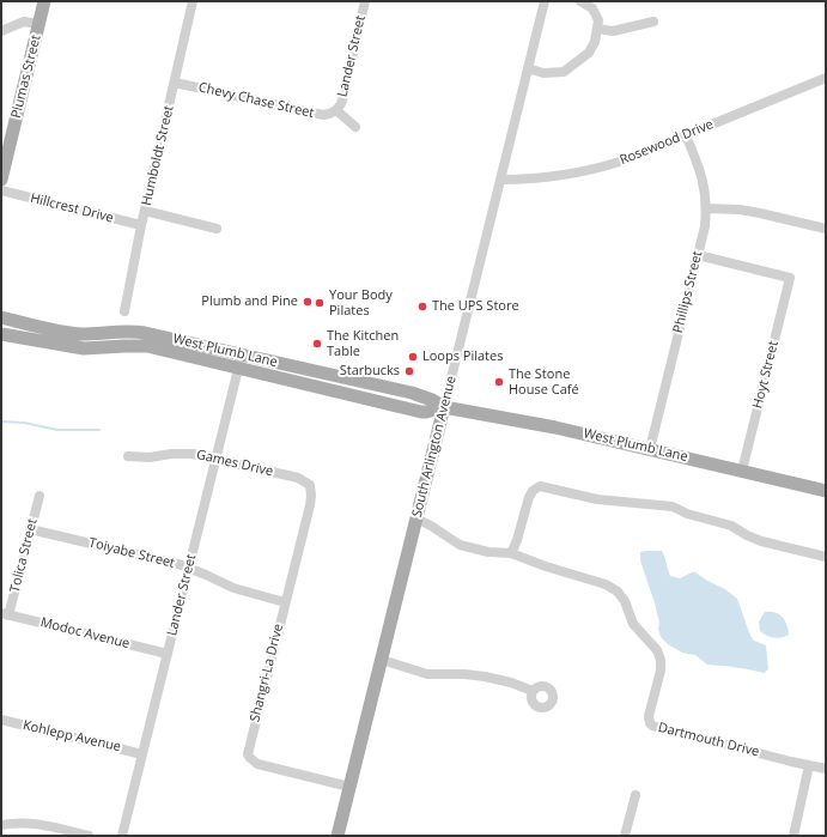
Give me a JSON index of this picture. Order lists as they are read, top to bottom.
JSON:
{
  "streets": {
    "main road": ["Plumas Street", "West Plumb Lane", "South Arlington Avenue"],
    "street": [
      "Lander Street",
      "Chevy Chase Street",
      "Rosewood Drive",
      "Humboldt Street",
      "Hillcrest Drive",
      "Phillips Street",
      "Hoyt Street",
      "Games Drive",
      "Toiyabe Street",
      "Tolica Street",
      "Modoc Avenue",
      "Shangri-La Drive",
      "Kohlepp Avenue",
      "Dartmouth Drive"
    ]
  },
  "crossings": [
    ["Lander Street", "Chevy Chase Street"],
    ["Lander Street", "West Plumb Lane"],
    ["Lander Street", "Games Drive"],
    ["Lander Street", "Toiyabe Street"],
    ["Lander Street", "Modoc Avenue"],
    ["Lander Street", "Kohlepp Avenue"],
    ["Chevy Chase Street", "Humboldt Street"],
    ["Rosewood Drive", "Phillips Street"],
    ["Rosewood Drive", "South Arlington Avenue"],
    ["Humboldt Street", "Hillcrest Drive"],
    ["Phillips Street", "West Plumb Lane"],
    ["Phillips Street", "Hoyt Street"],
    ["West Plumb Lane", "Hoyt Street"],
    ["West Plumb Lane", "South Arlington Avenue"],
    ["South Arlington Avenue", "Shangri-La Drive"],
    ["South Arlington Avenue", "Dartmouth Drive"],
    ["Games Drive", "Shangri-La Drive"],
    ["Toiyabe Street", "Tolica Street"],
    ["Toiyabe Street", "Shangri-La Drive"],
    ["Tolica Street", "Modoc Avenue"]
  ],
  "places": [
    "Plumb and Pine",
    "Your Body Pilates",
    "The UPS Store",
    "The Kitchen Table",
    "Loops Pilates",
    "Starbucks",
    "The Stone House Café"
  ]
}
